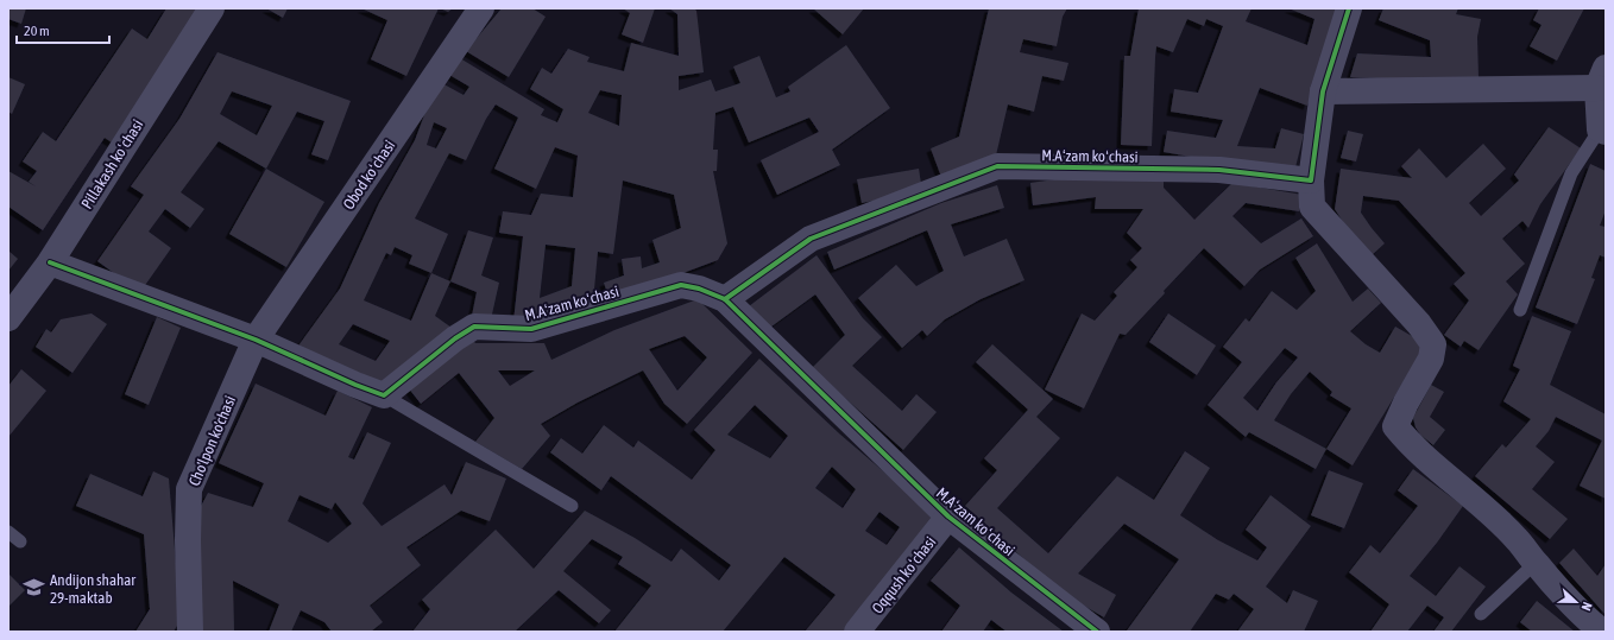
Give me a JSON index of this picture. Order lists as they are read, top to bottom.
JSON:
{
  "streets": {
    "street": [
      "M.Aʻzam koʻchasi",
      "Pillakash koʻchasi",
      "Obod koʻchasi",
      "Cho'lpon ko'chasi",
      "Oqqush koʻchasi"
    ]
  },
  "crossings": [
    ["M.Aʻzam koʻchasi", "Oqqush koʻchasi"],
    ["Obod koʻchasi", "Cho'lpon ko'chasi"]
  ],
  "places": {
    "school or university": ["Andijon shahar 29-maktab"]
  },
  "scale_bar": "20 m",
  "north": "right"
}
